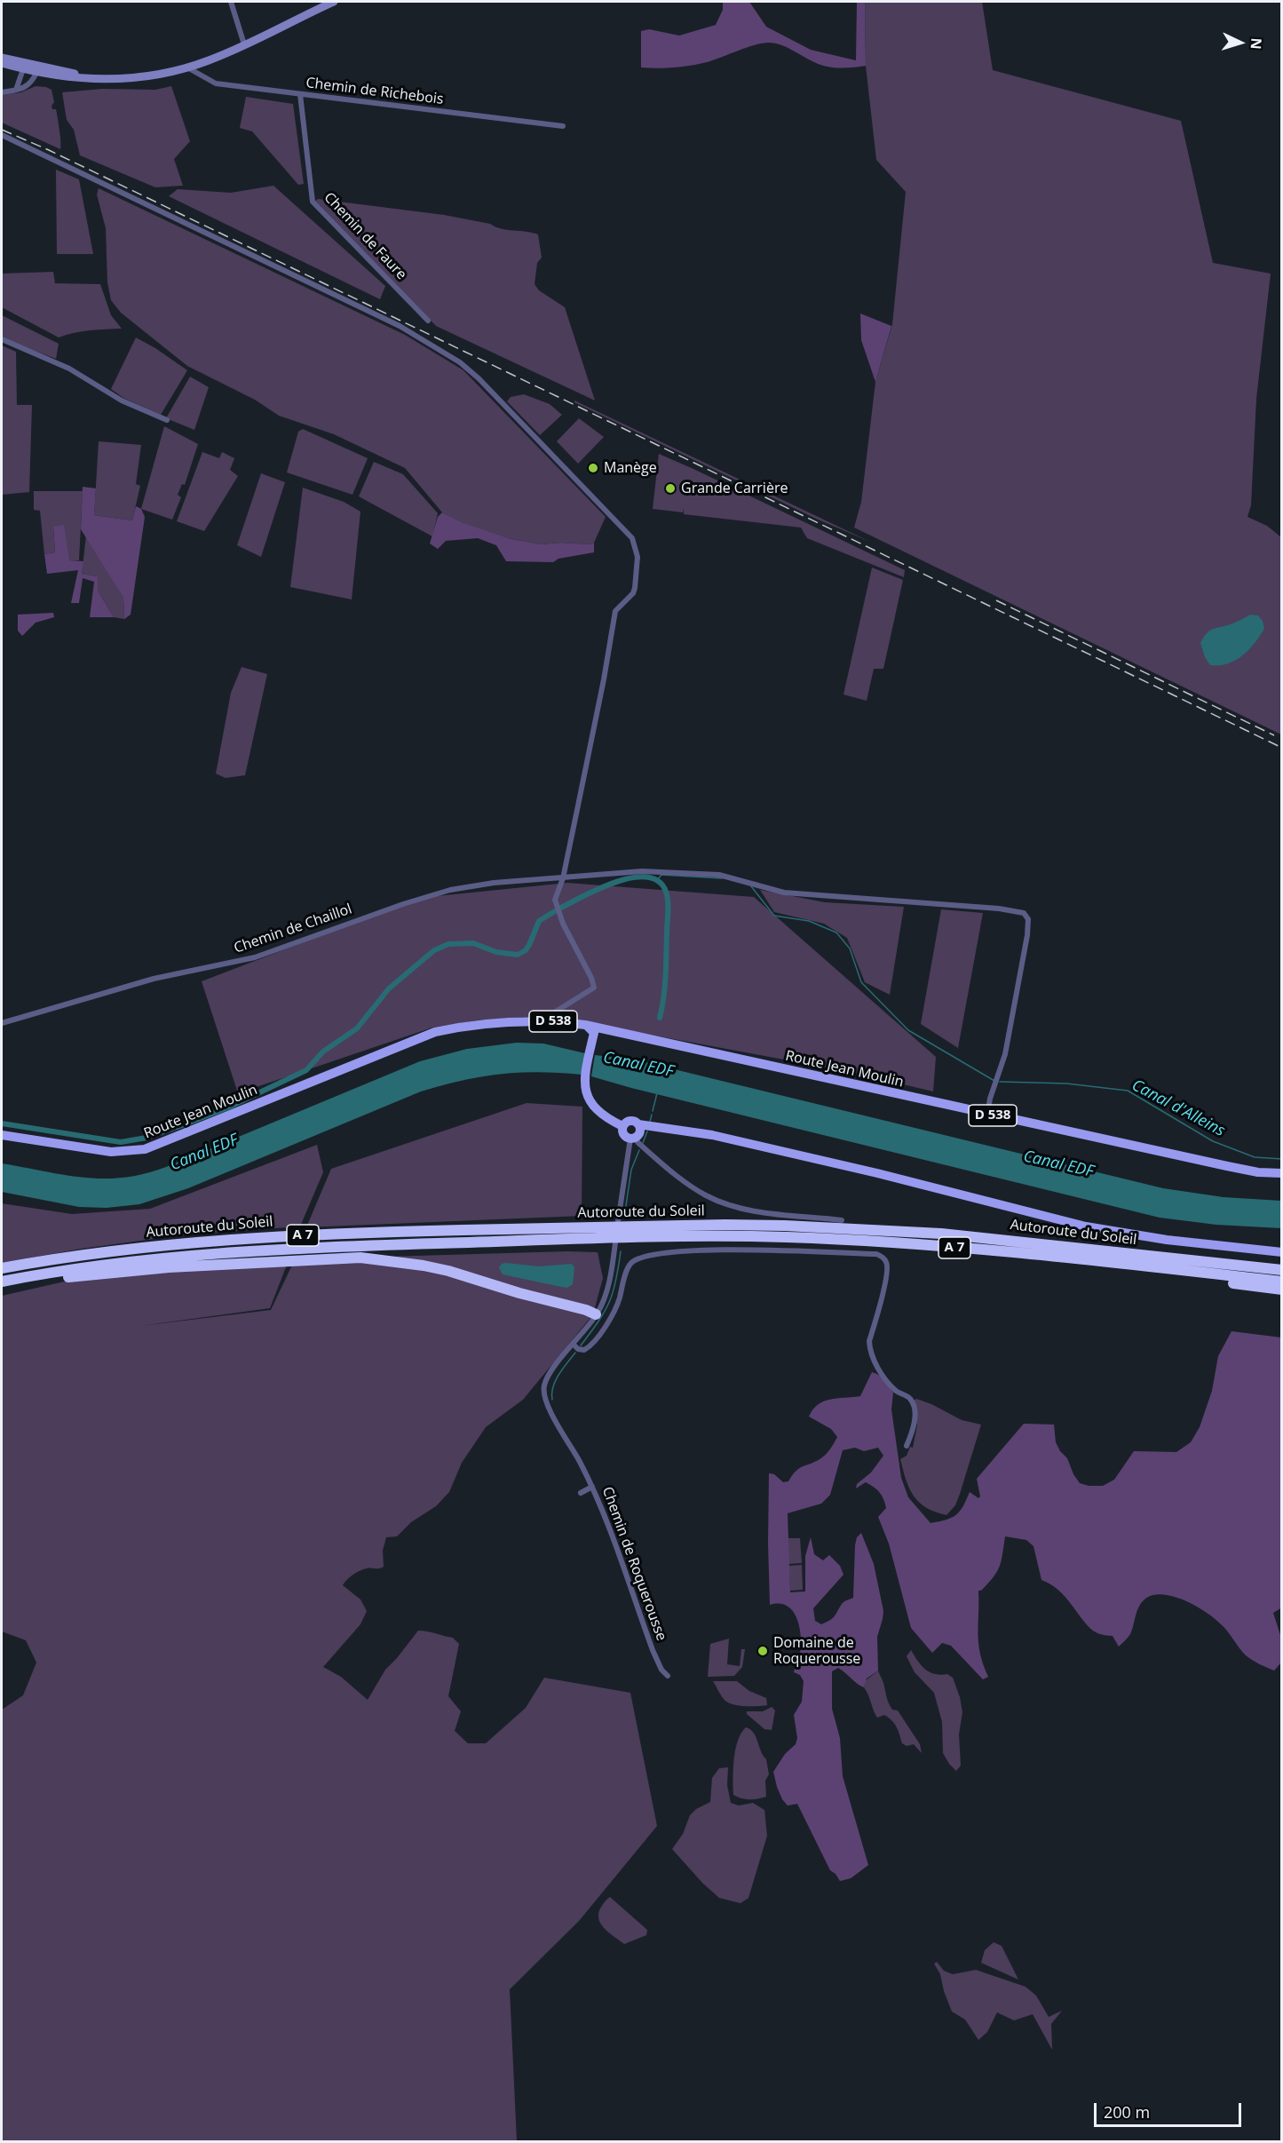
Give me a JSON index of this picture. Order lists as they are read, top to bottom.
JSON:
{
  "streets": {
    "highway": ["Autoroute du Soleil", "A 7"],
    "main road": ["D 538", "Route Jean Moulin"],
    "street": [
      "Chemin de Richebois",
      "Chemin de Faure",
      "Chemin de Chaillol",
      "Chemin de Roquerousse"
    ]
  },
  "crossings": [
    ["Chemin de Richebois", "Chemin de Faure"],
    ["Chemin de Chaillol", "Route Jean Moulin"],
    ["D 538", "Route Jean Moulin"]
  ],
  "water": ["Canal EDF", "Canal d'Alleins"],
  "places": ["Manège", "Grande Carrière", "Domaine de Roquerousse"],
  "scale_bar": "200 m",
  "north": "right"
}
